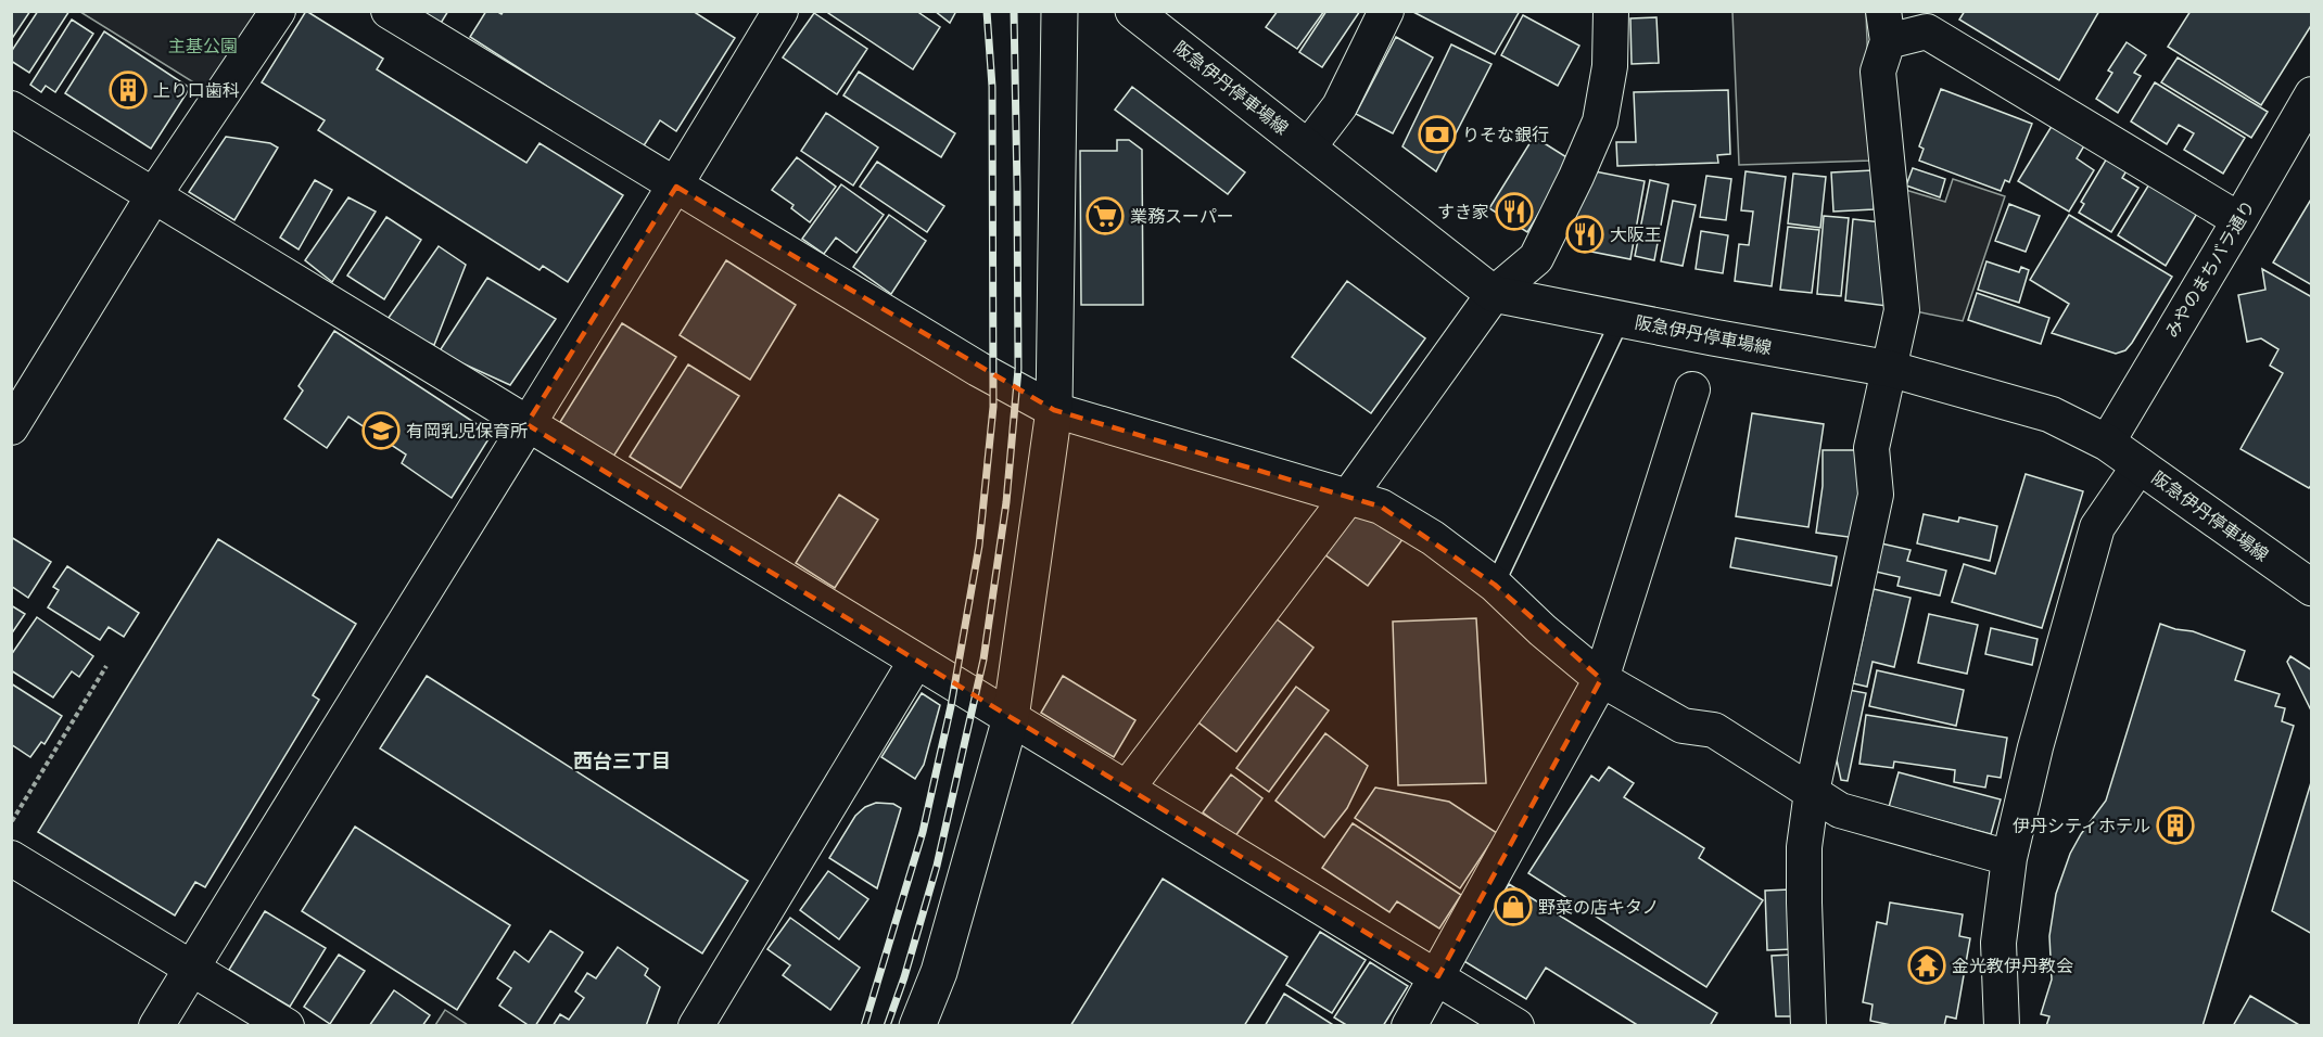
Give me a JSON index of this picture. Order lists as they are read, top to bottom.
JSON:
{
  "streets": {
    "main road": ["阪急伊丹停車場線"],
    "street": ["みやのまちバラ通り"]
  },
  "crossings": [
    ["阪急伊丹停車場線", "みやのまちバラ通り"]
  ],
  "districts": ["西台三丁目"],
  "parks": ["主基公園"],
  "places": {
    "building": ["上り口歯科", "伊丹シティホテル"],
    "bank": ["りそな銀行"],
    "restaurant": ["すき家", "大阪王"],
    "supermarket": ["業務スーパー"],
    "school or university": ["有岡乳児保育所"],
    "shop": ["野菜の店キタノ"],
    "temple": ["金光教伊丹教会"]
  }
}
